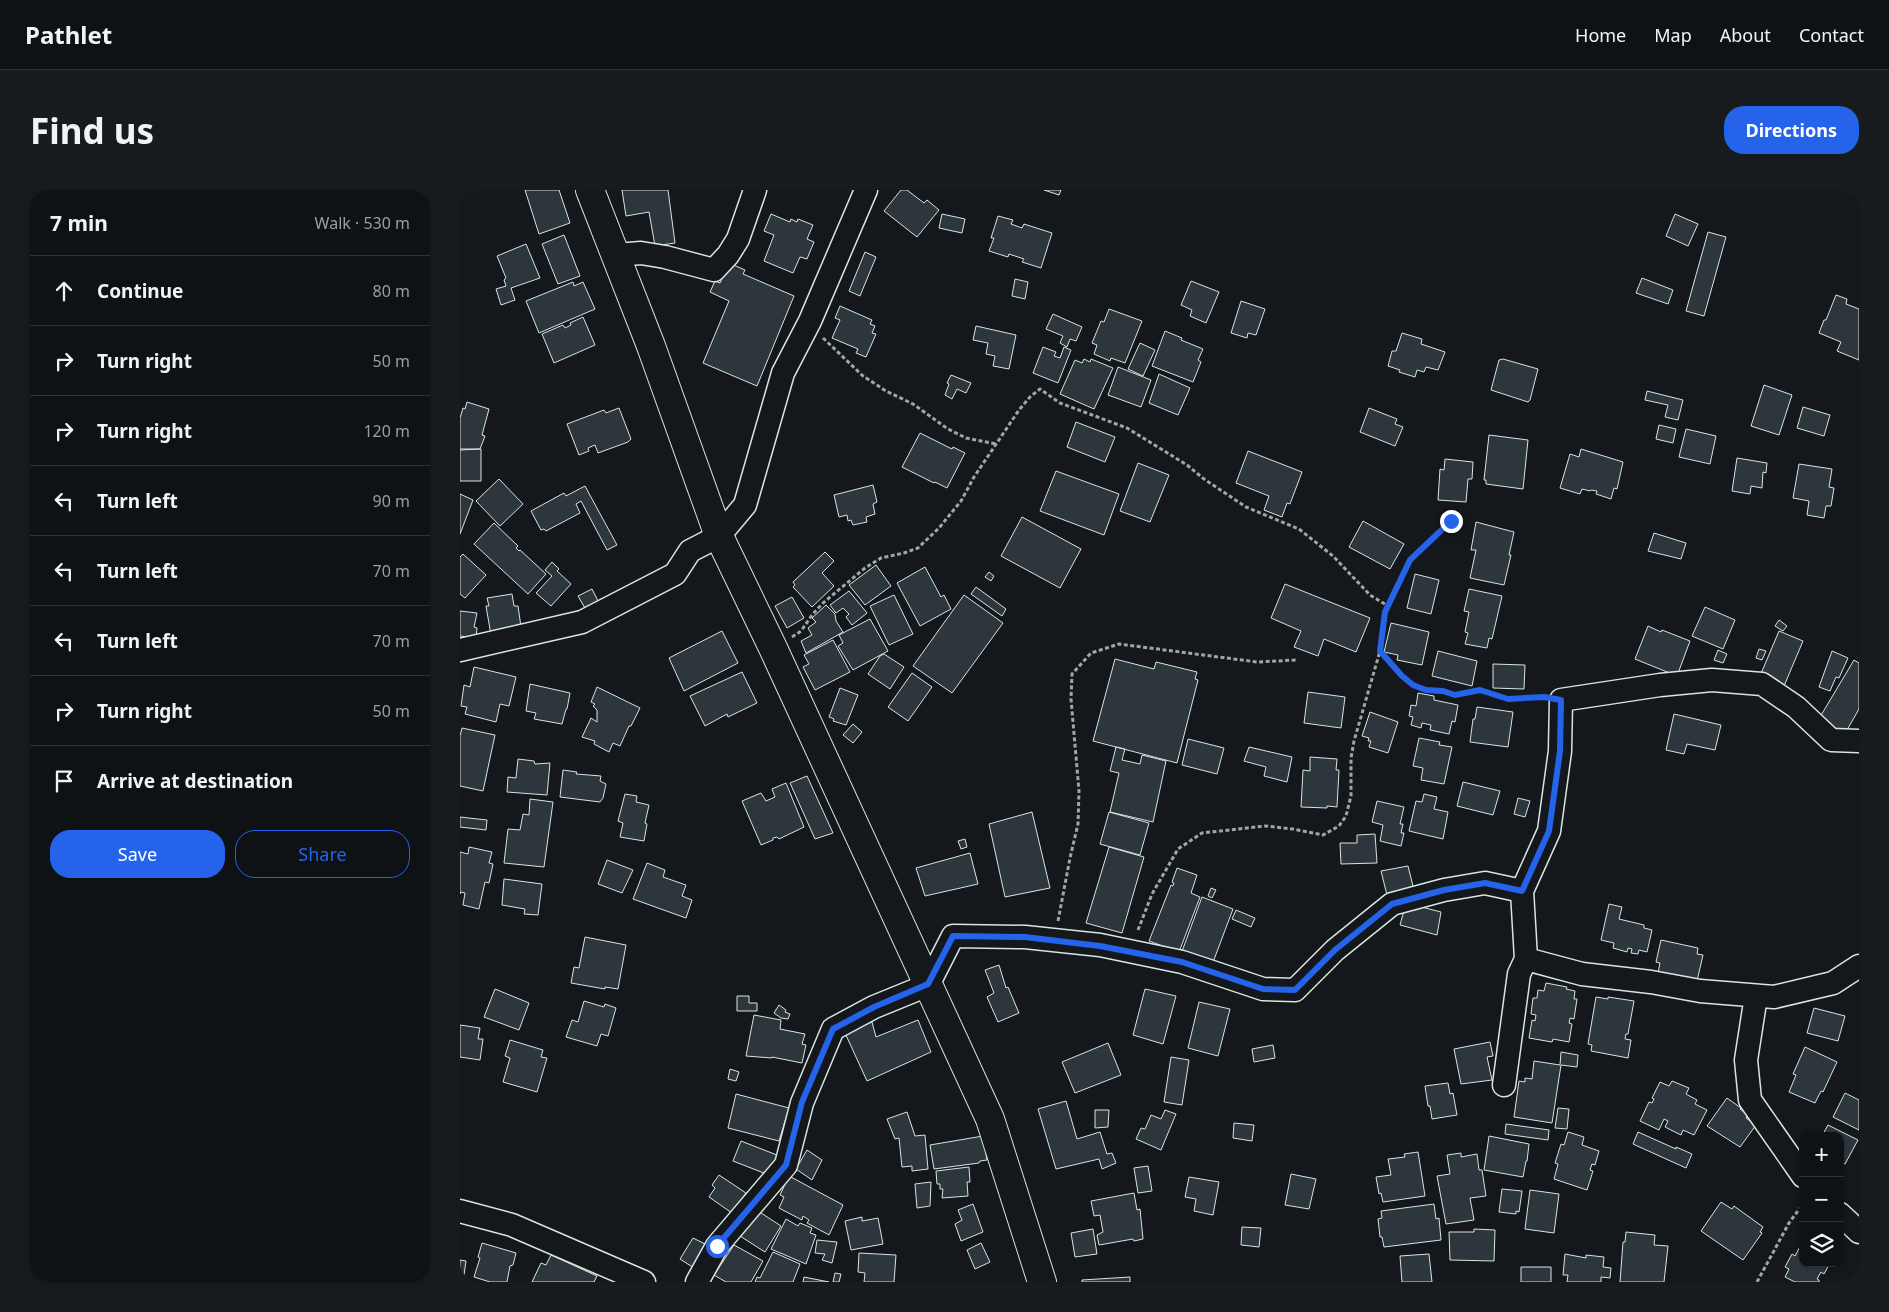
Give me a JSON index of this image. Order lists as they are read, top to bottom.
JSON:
{
  "page": {
    "header": "Pathlet",
    "nav": [
      "Home",
      "Map",
      "About",
      "Contact"
    ],
    "buttons": [
      "Directions",
      ["Save", "Share"]
    ],
    "title": "Find us",
    "heading": ["7 min", "Walk · 530 m"],
    "list": [
      ["Continue", "80 m"],
      ["Turn right", "50 m"],
      ["Turn right", "120 m"],
      ["Turn left", "90 m"],
      ["Turn left", "70 m"],
      ["Turn left", "70 m"],
      ["Turn right", "50 m"],
      "Arrive at destination"
    ],
    "map_buttons": ["+", "−"]
  }
}
